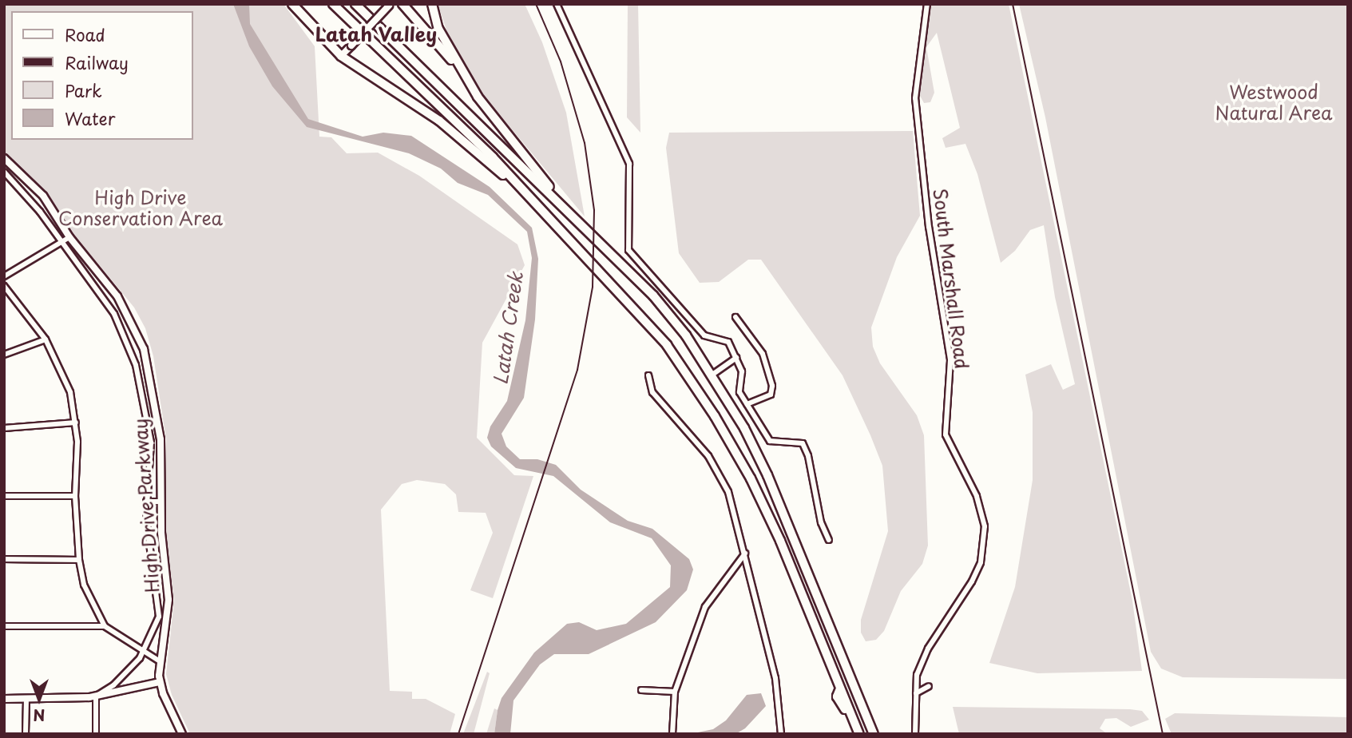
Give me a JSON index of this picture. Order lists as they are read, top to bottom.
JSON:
{
  "streets": {
    "main road": ["High Drive Parkway"],
    "street": ["South Marshall Road"]
  },
  "districts": ["Latah Valley"],
  "water": ["Latah Creek"],
  "parks": ["Westwood Natural Area", "High Drive Conservation Area"],
  "legend": [
    "Road",
    "Railway",
    "Park",
    "Water"
  ],
  "north": "bottom"
}
